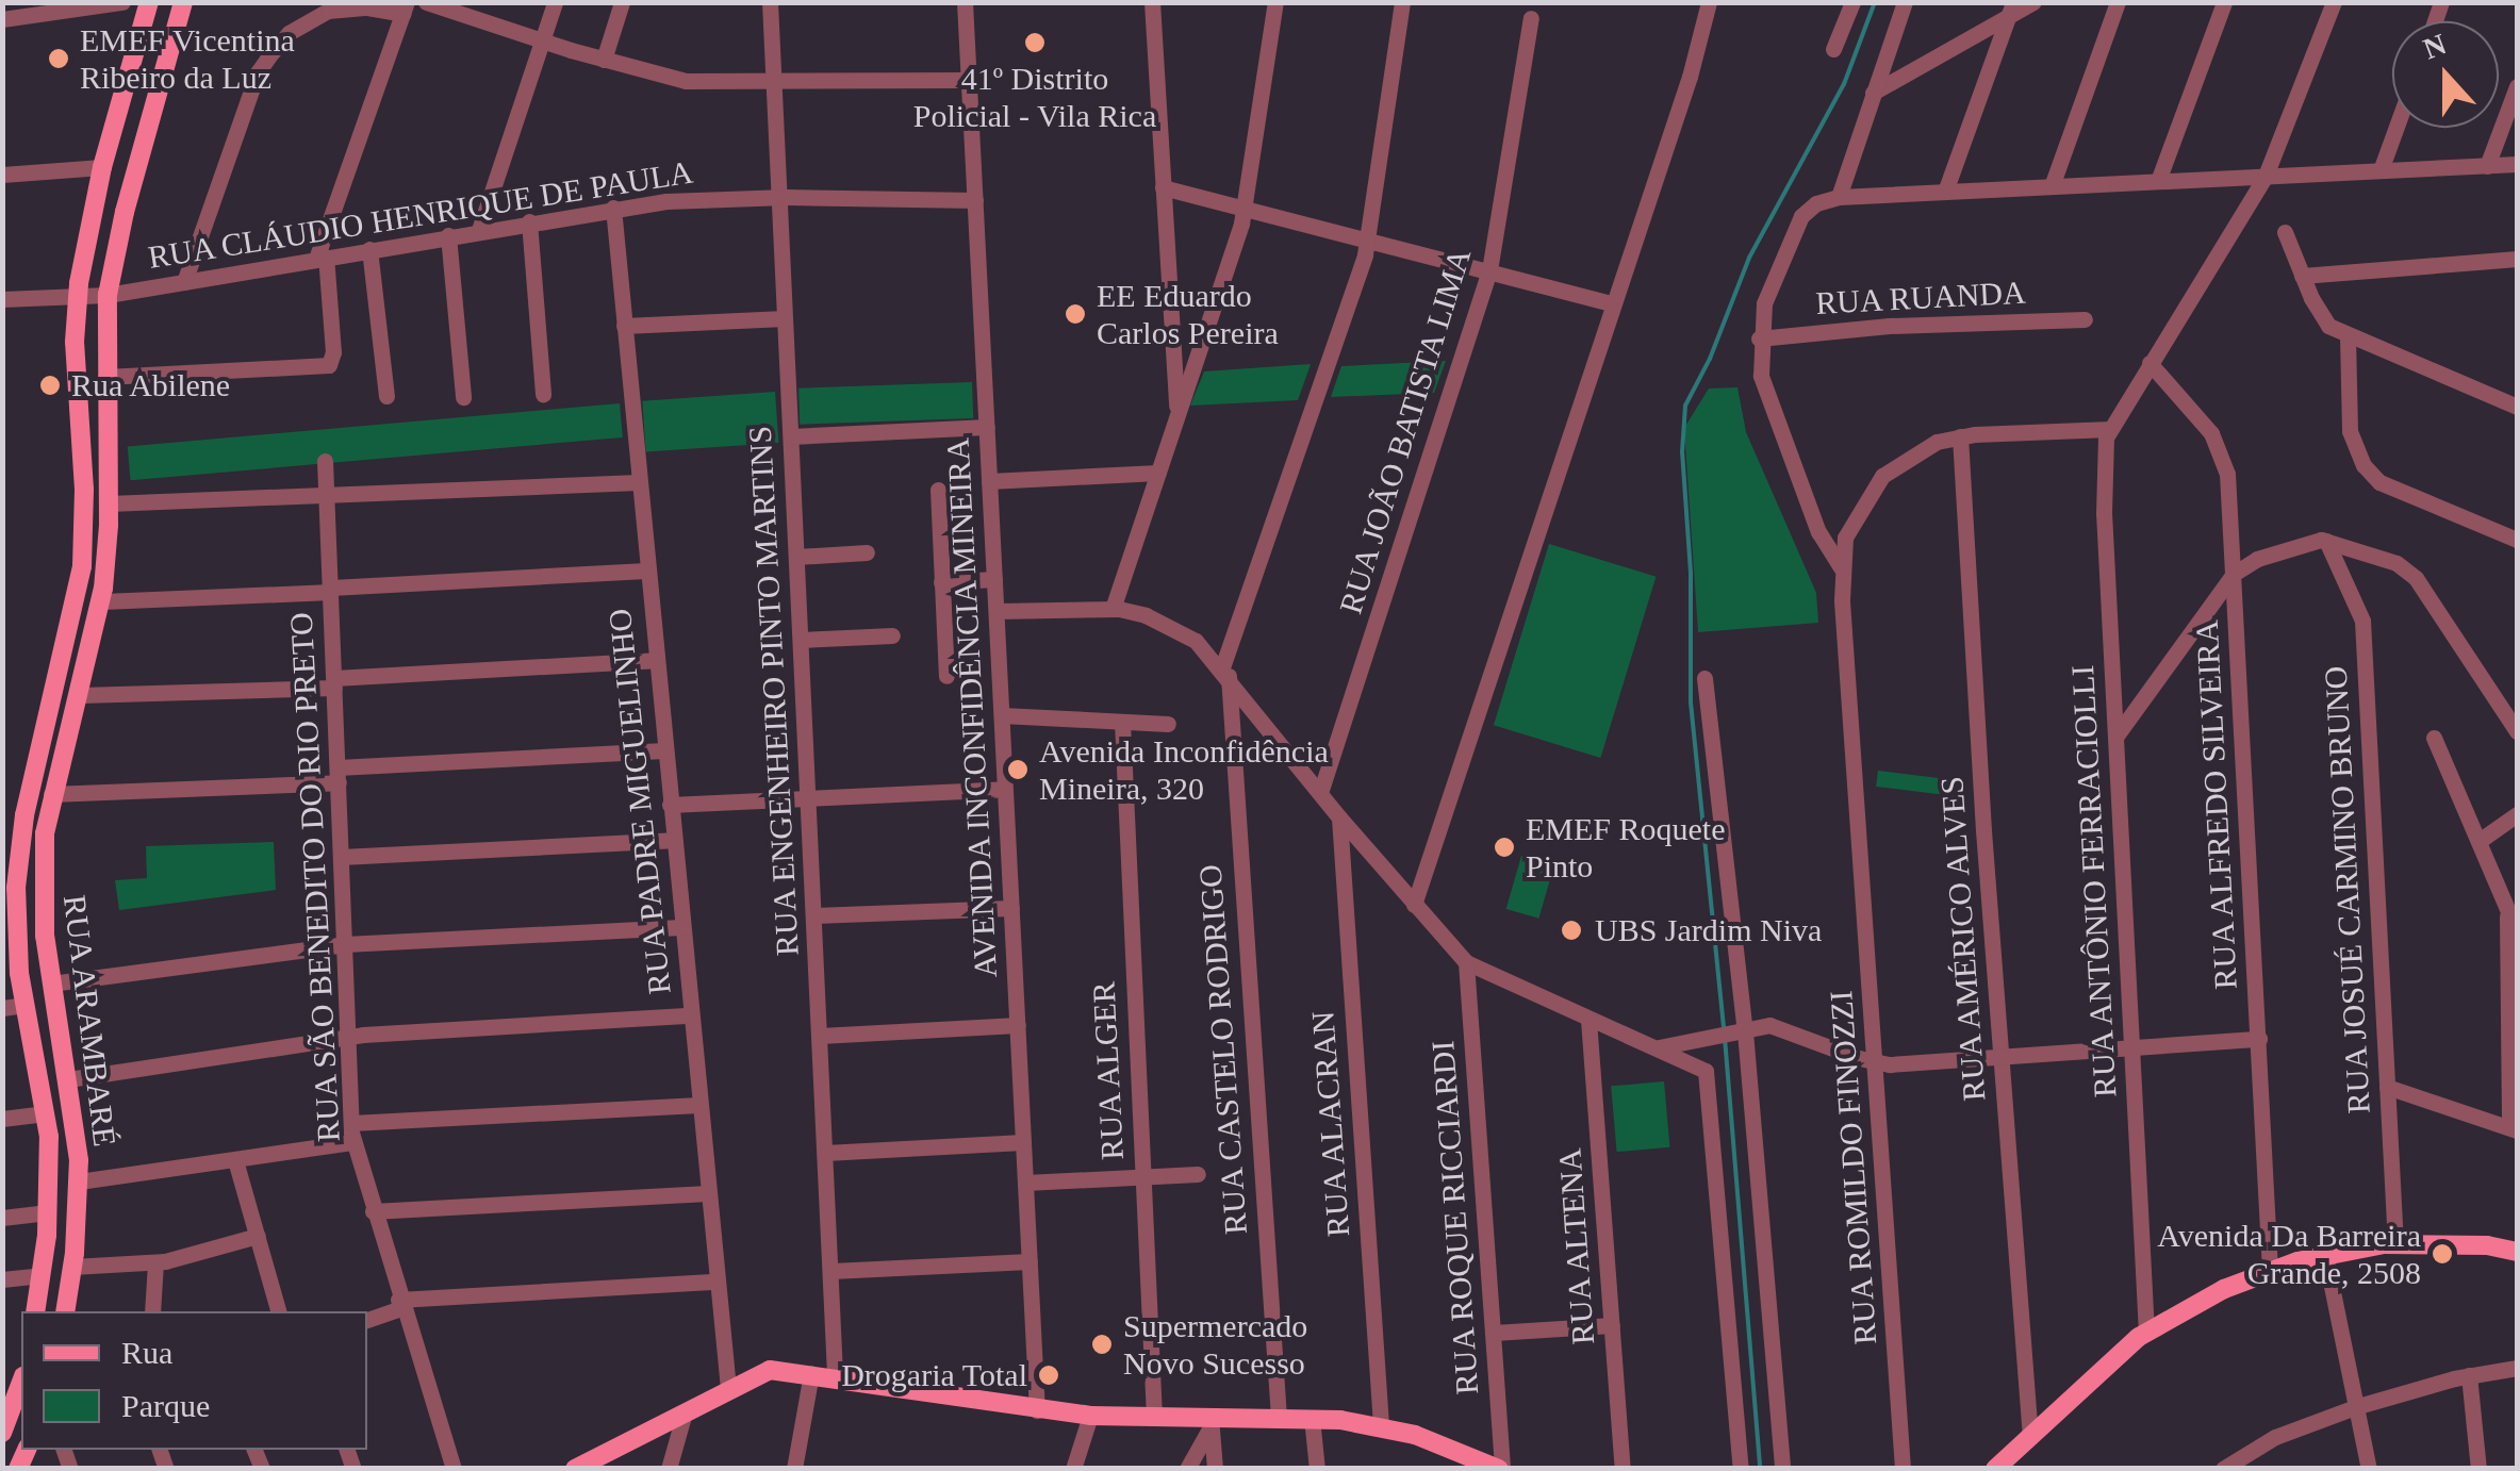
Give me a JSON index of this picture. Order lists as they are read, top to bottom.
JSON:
{
  "streets": {
    "main road": ["RUA ARAMBARÉ"],
    "street": [
      "RUA CLÁUDIO HENRIQUE DE PAULA",
      "RUA RUANDA",
      "RUA JOÃO BATISTA LIMA",
      "RUA ENGENHEIRO PINTO MARTINS",
      "AVENIDA INCONFIDÊNCIA MINEIRA",
      "RUA PADRE MIGUELINHO",
      "RUA ALFREDO SILVEIRA",
      "RUA SÃO BENEDITO DO RIO PRETO",
      "RUA ANTÔNIO FERRACIOLLI",
      "RUA JOSUÉ CARMINO BRUNO",
      "RUA AMÉRICO ALVES",
      "RUA CASTELO RODRIGO",
      "RUA ALGER",
      "RUA ALACRAN",
      "RUA ROMILDO FINOZZI",
      "RUA ROQUE RICCIARDI",
      "RUA ALTENA"
    ]
  },
  "crossings": [
    ["RUA CLÁUDIO HENRIQUE DE PAULA", "RUA ENGENHEIRO PINTO MARTINS"],
    ["RUA CLÁUDIO HENRIQUE DE PAULA", "AVENIDA INCONFIDÊNCIA MINEIRA"],
    ["RUA CLÁUDIO HENRIQUE DE PAULA", "RUA PADRE MIGUELINHO"],
    ["RUA CLÁUDIO HENRIQUE DE PAULA", "RUA ARAMBARÉ"],
    ["RUA ANTÔNIO FERRACIOLLI", "RUA ROMILDO FINOZZI"],
    ["RUA AMÉRICO ALVES", "RUA ROMILDO FINOZZI"]
  ],
  "places": [
    "41º Distrito Policial - Vila Rica",
    "EMEF Vicentina Ribeiro da Luz",
    "EE Eduardo Carlos Pereira",
    "Rua Abilene",
    "Avenida Inconfidência Mineira, 320",
    "EMEF Roquete Pinto",
    "UBS Jardim Niva",
    "Avenida Da Barreira Grande, 2508",
    "Supermercado Novo Sucesso",
    "Drogaria Total"
  ],
  "legend": ["Rua", "Parque"],
  "north": "top"
}
